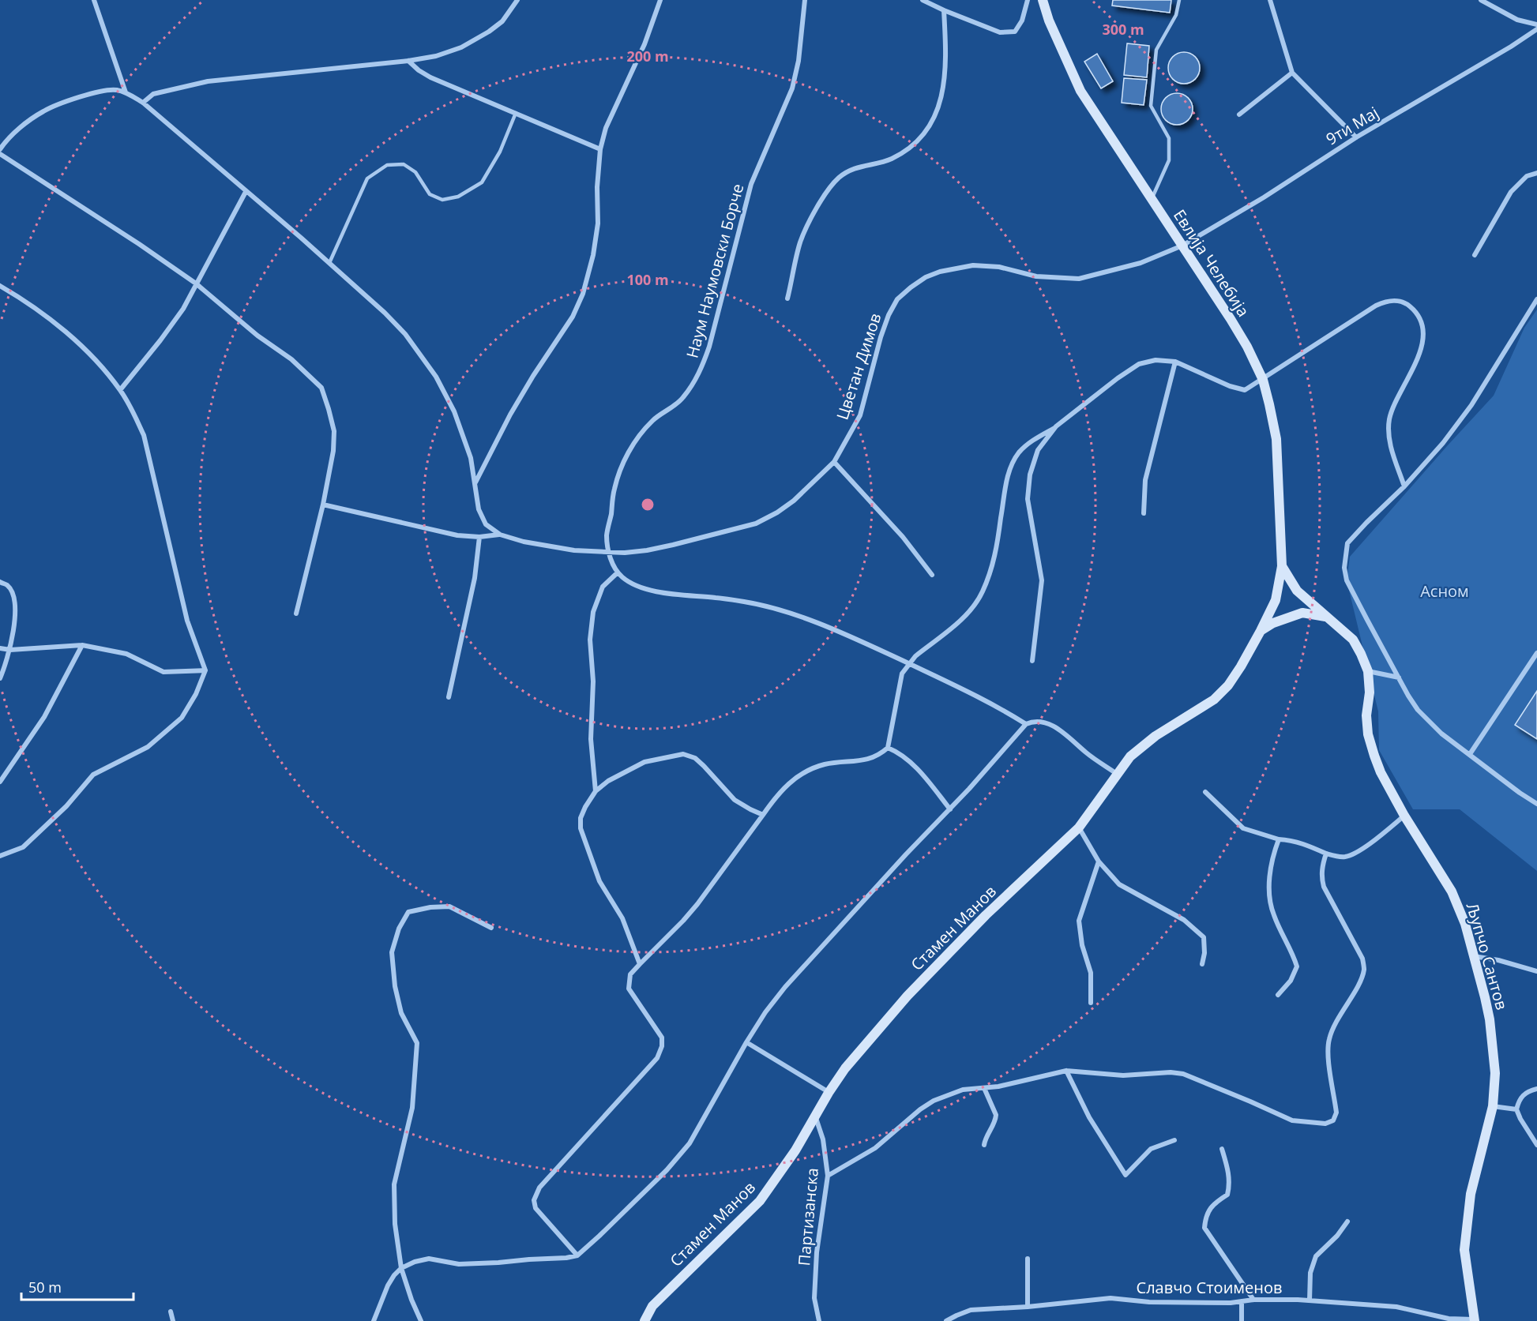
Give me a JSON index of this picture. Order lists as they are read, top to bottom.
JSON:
{
  "streets": {
    "street": [
      "9ти Мај",
      "Евлија Челебија",
      "Наум Наумовски Борче",
      "Цветан Димов",
      "Стамен Манов",
      "Љупчо Сантов",
      "Партизанска",
      "Славчо Стоименов"
    ]
  },
  "crossings": [
    ["9ти Мај", "Евлија Челебија"],
    ["9ти Мај", "Цветан Димов"],
    ["Евлија Челебија", "Цветан Димов"],
    ["Евлија Челебија", "Стамен Манов"],
    ["Евлија Челебија", "Љупчо Сантов"],
    ["Наум Наумовски Борче", "Цветан Димов"],
    ["Стамен Манов", "Љупчо Сантов"],
    ["Стамен Манов", "Партизанска"],
    ["Љупчо Сантов", "Славчо Стоименов"]
  ],
  "parks": ["Асном"],
  "scale_bar": "50 m",
  "rings": ["300 m", "200 m", "100 m"]
}
